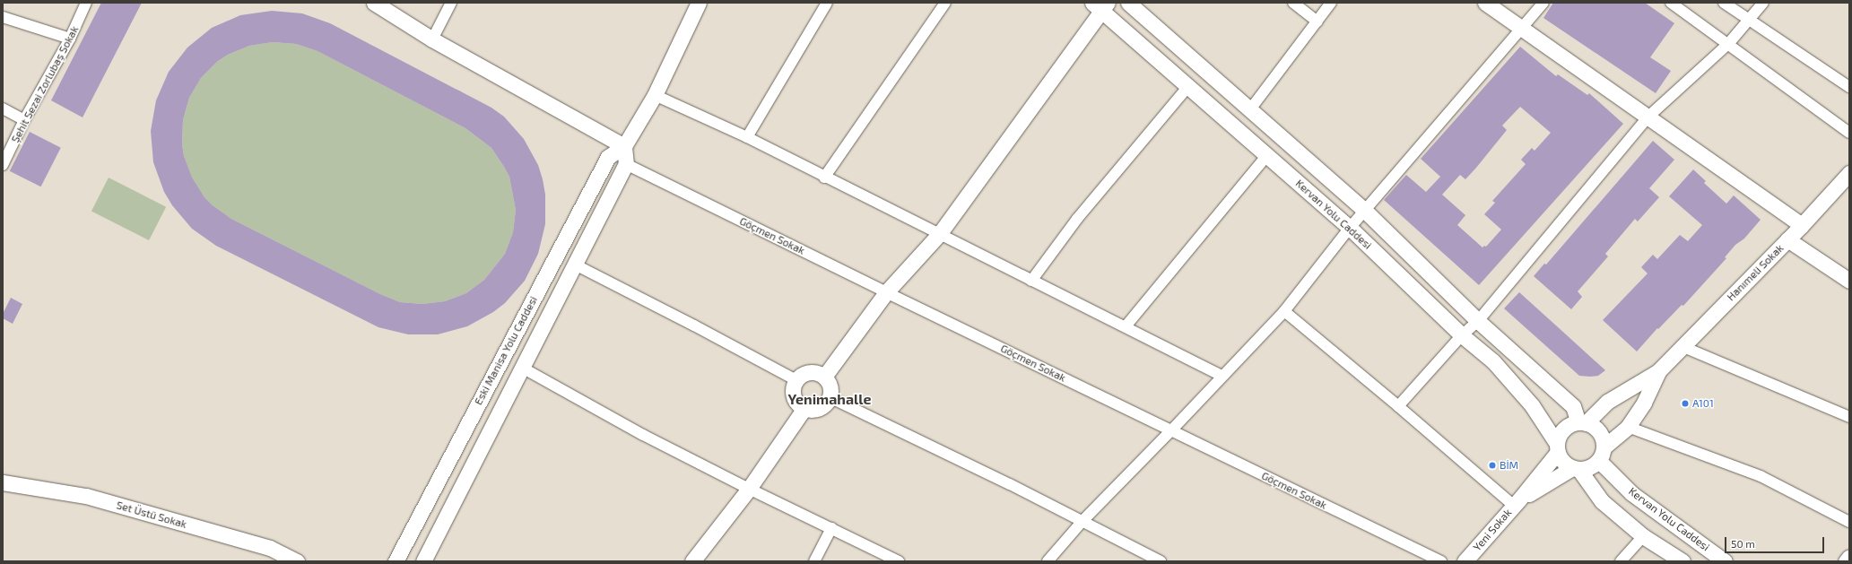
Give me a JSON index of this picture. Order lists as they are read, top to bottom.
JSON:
{
  "streets": {
    "main road": [
      "Kervan Yolu Caddesi",
      "Hanımeli Sokak",
      "Eski Manisa Yolu Caddesi",
      "Set Üstü Sokak",
      "Yeni Sokak"
    ],
    "street": ["Şehit Sezai Zorlubaş Sokak", "Göçmen Sokak"]
  },
  "crossings": [
    ["Kervan Yolu Caddesi", "Yeni Sokak"],
    ["Göçmen Sokak", "Eski Manisa Yolu Caddesi"]
  ],
  "districts": ["Yenimahalle"],
  "places": ["A101", "BİM"],
  "scale_bar": "50 m"
}
